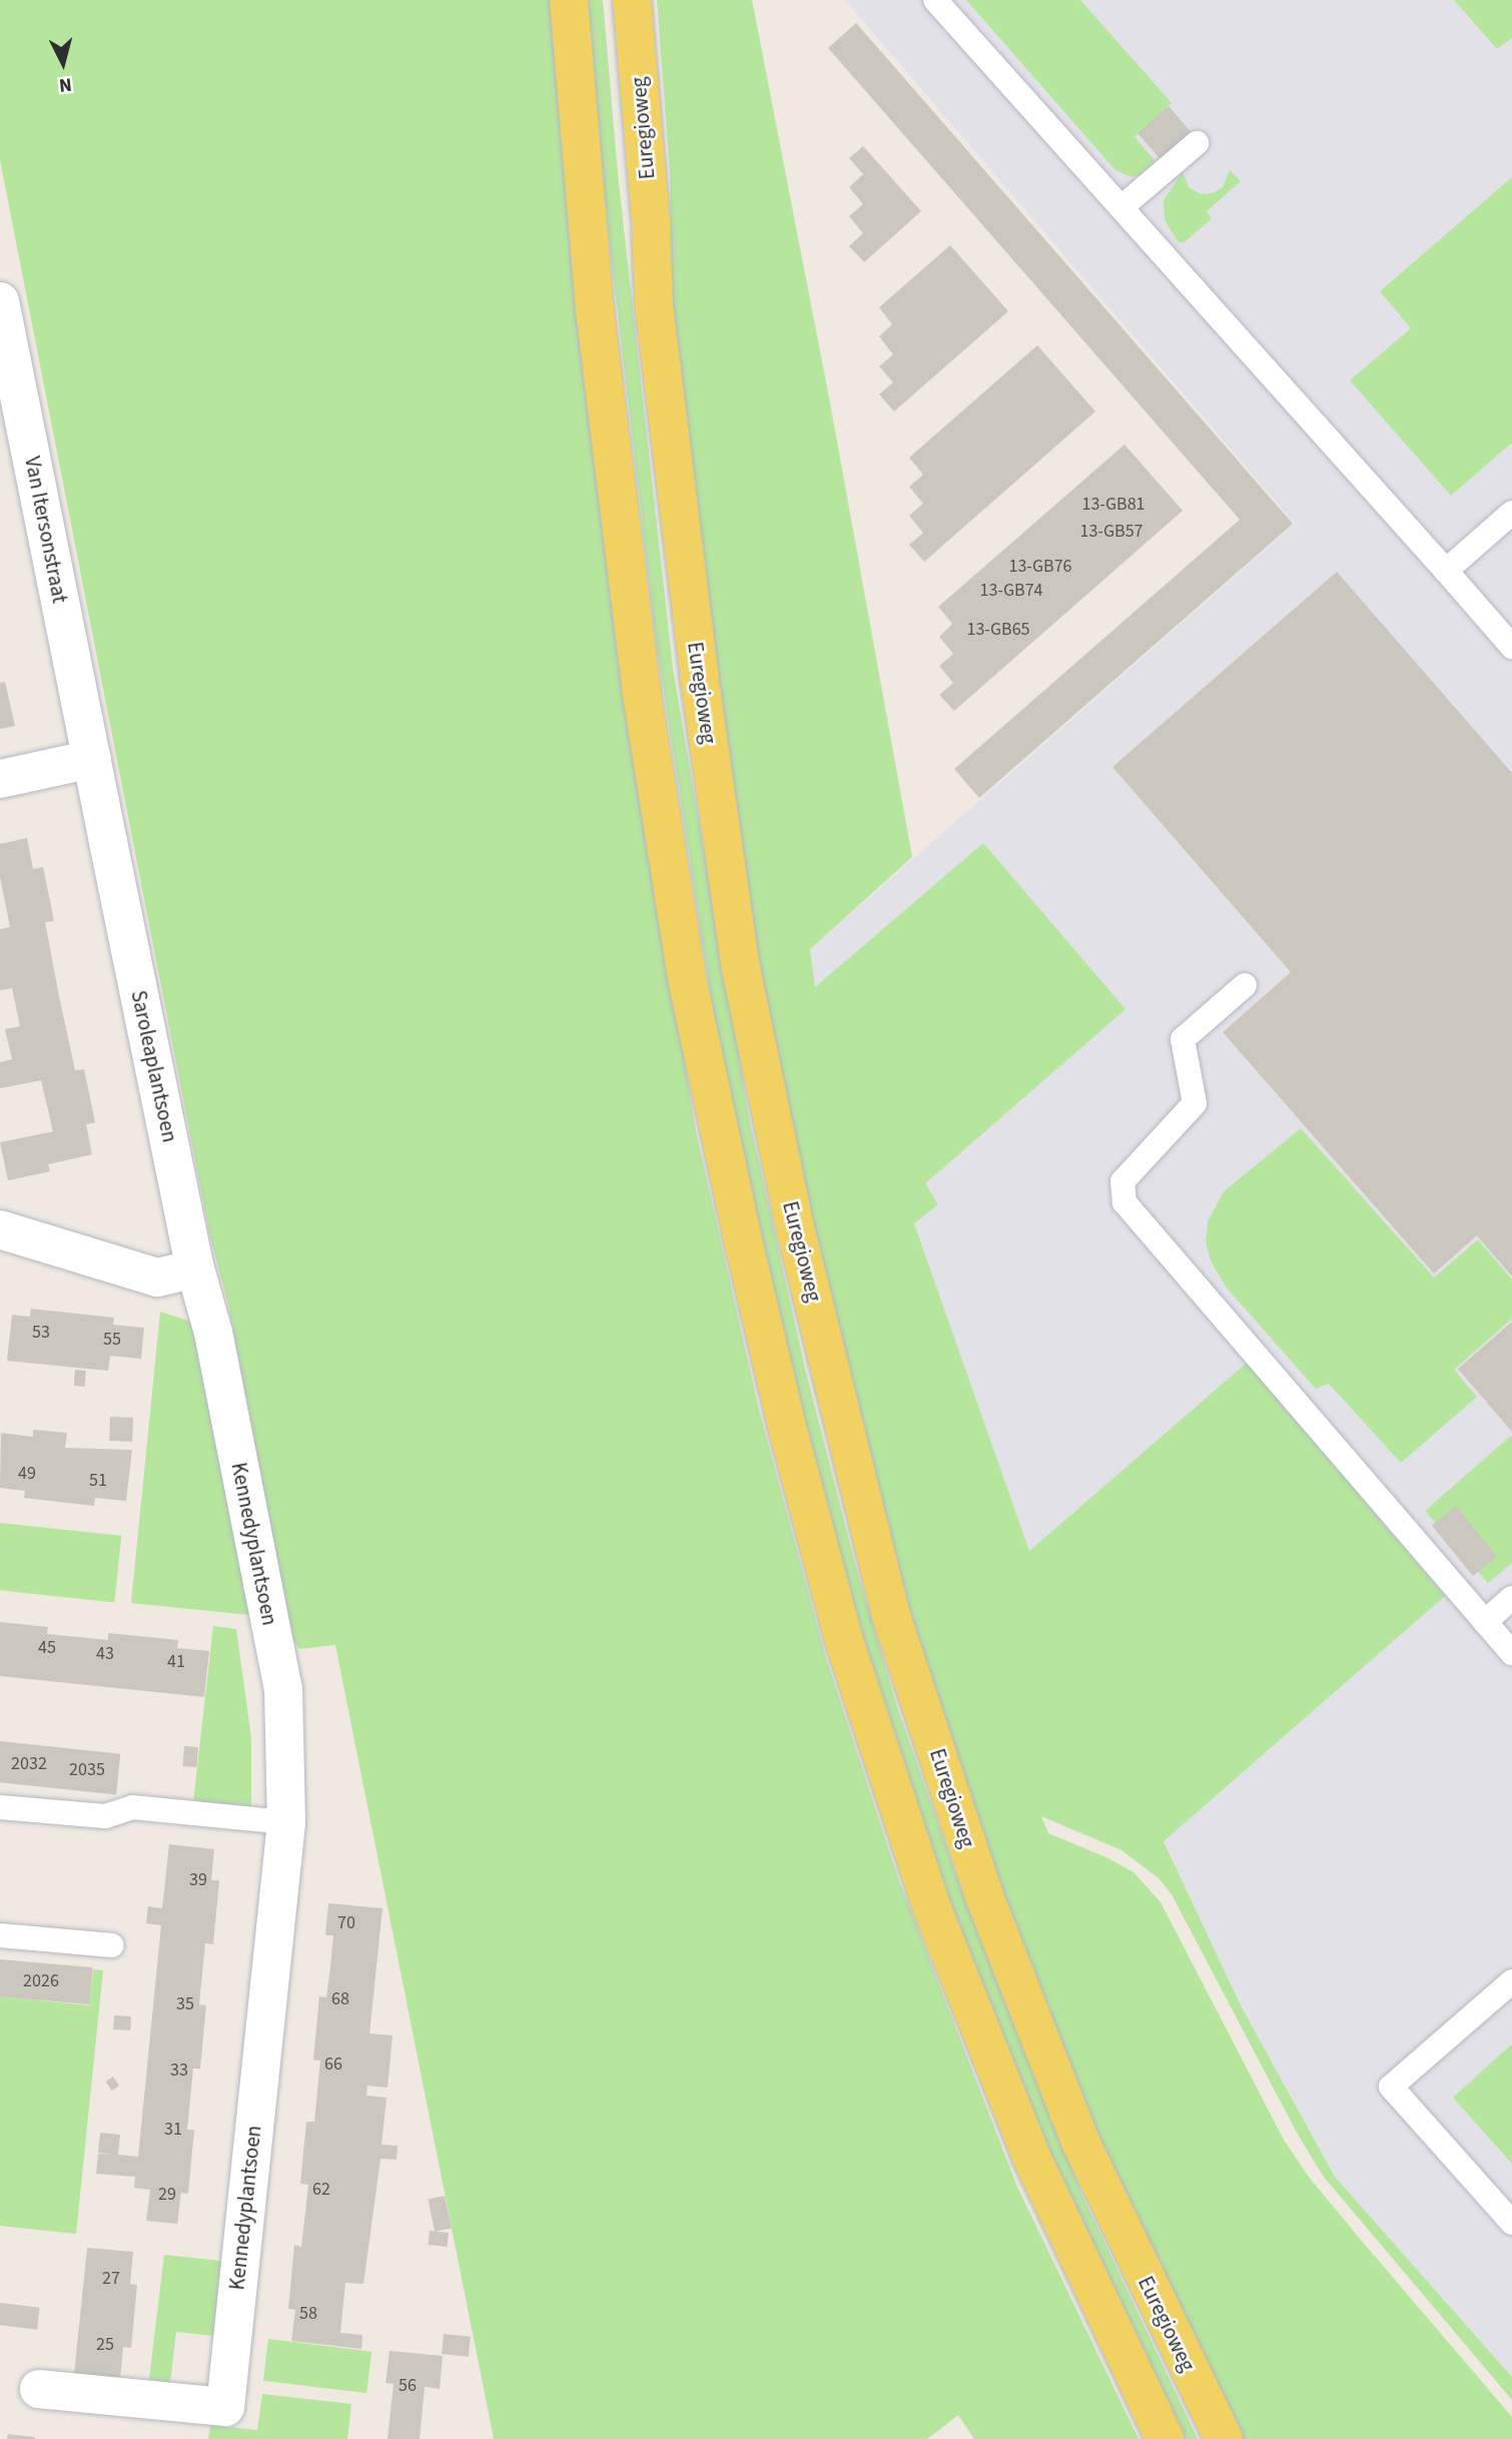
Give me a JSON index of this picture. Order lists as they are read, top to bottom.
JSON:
{
  "streets": {
    "main road": ["Euregioweg"],
    "street": ["Van Itersonstraat", "Saroleaplantsoen", "Kennedyplantsoen"]
  },
  "crossings": [
    ["Van Itersonstraat", "Saroleaplantsoen"],
    ["Saroleaplantsoen", "Kennedyplantsoen"]
  ],
  "house_numbers": [
    "13-GB81",
    "13-GB57",
    "13-GB76",
    "13-GB74",
    "13-GB65",
    "53",
    "55",
    "49",
    "51",
    "45",
    "43",
    "41",
    "2032",
    "2035",
    "39",
    "70",
    "2026",
    "68",
    "35",
    "66",
    "33",
    "31",
    "62",
    "29",
    "27",
    "58",
    "25",
    "56"
  ],
  "north": "bottom"
}
